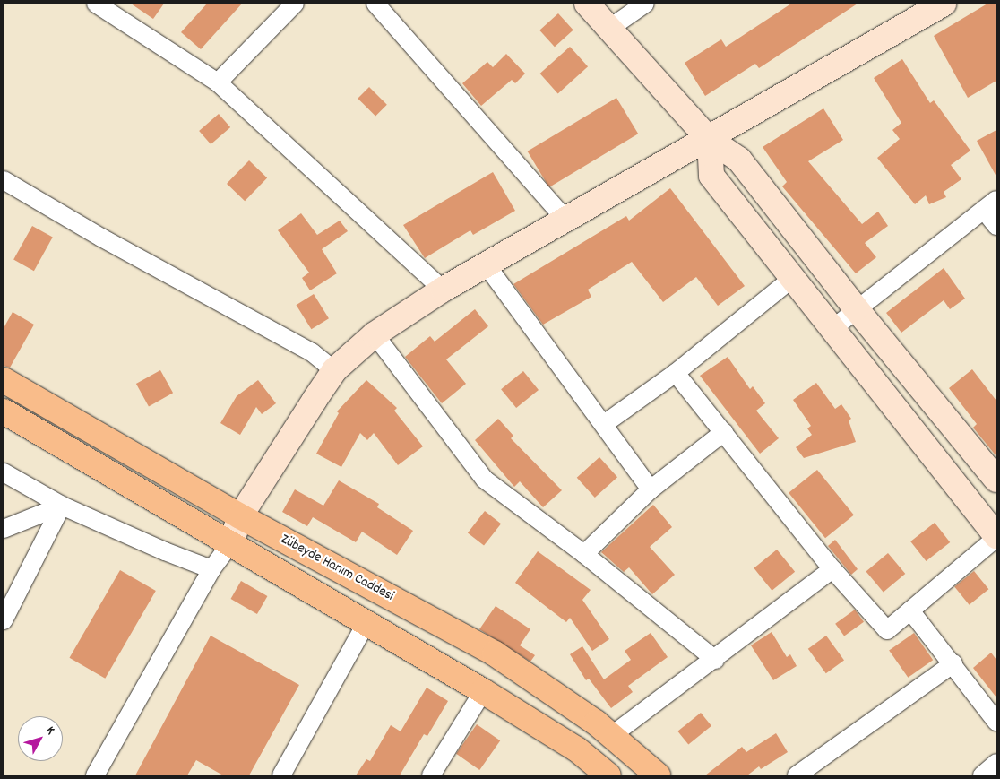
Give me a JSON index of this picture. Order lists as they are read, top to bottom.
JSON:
{
  "streets": {
    "main road": ["Zübeyde Hanım Caddesi"]
  },
  "north": "top right"
}
